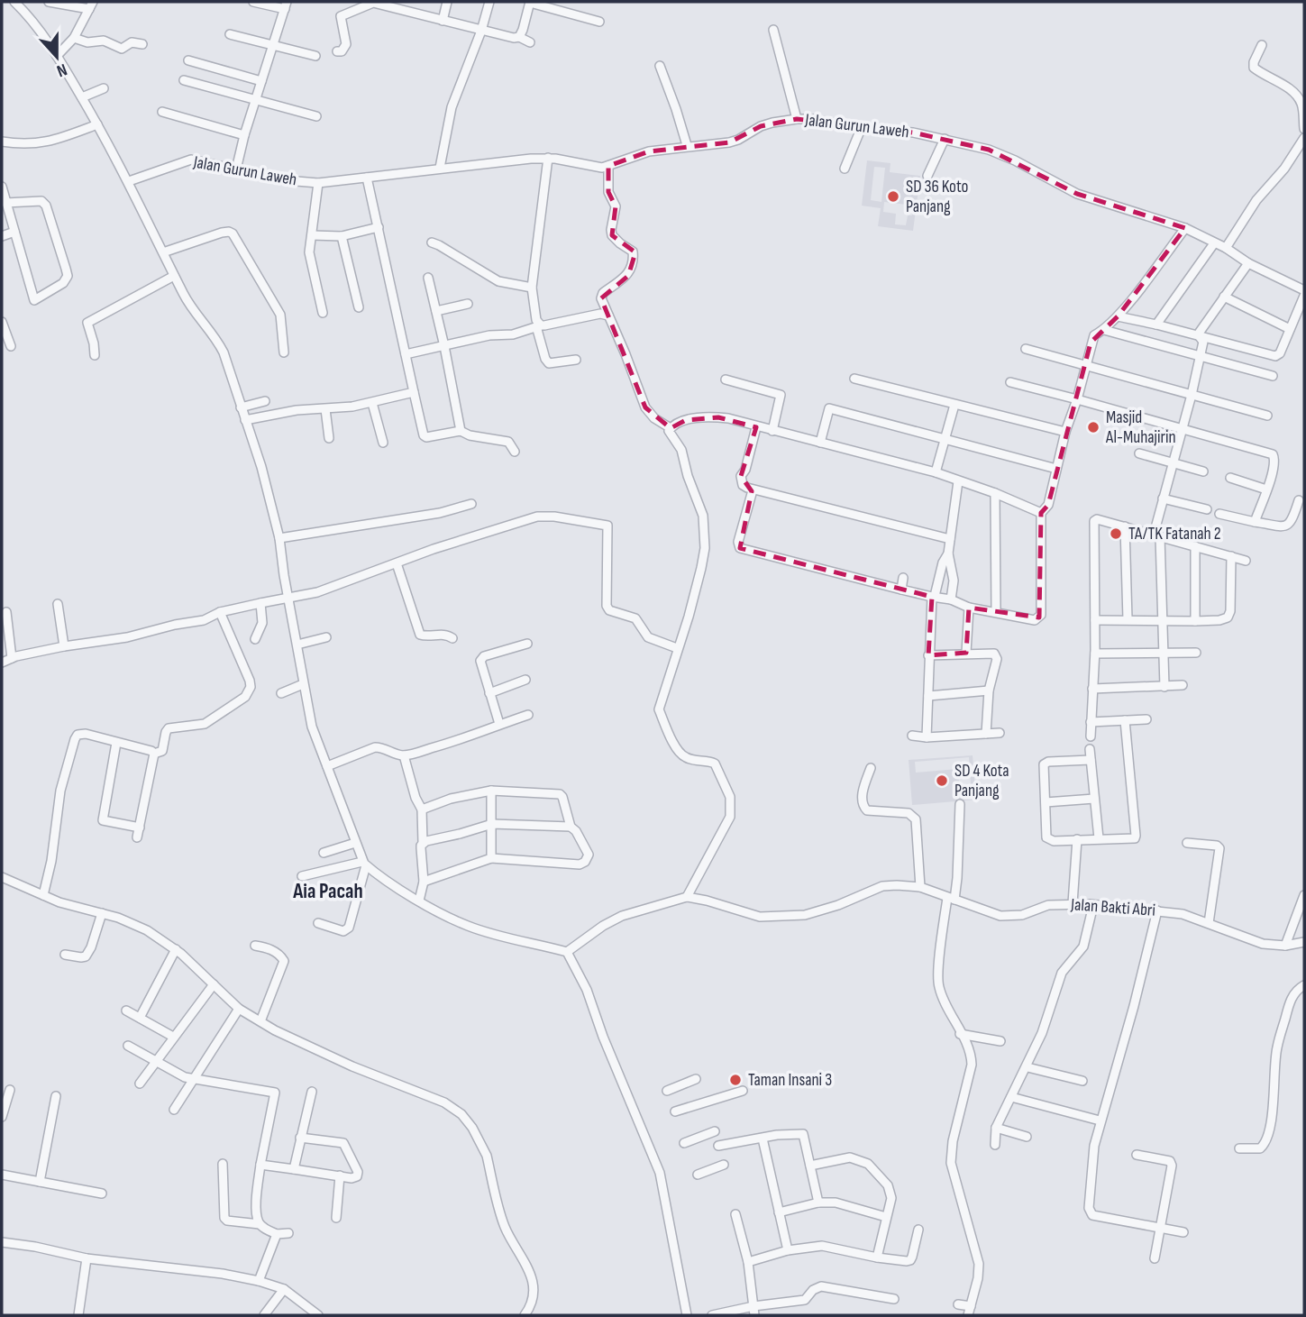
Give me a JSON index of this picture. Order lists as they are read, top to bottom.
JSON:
{
  "streets": {
    "street": ["Jalan Gurun Laweh", "Jalan Bakti Abri"]
  },
  "districts": ["Aia Pacah"],
  "places": [
    "SD 36 Koto Panjang",
    "Masjid Al-Muhajirin",
    "TA/TK Fatanah 2",
    "SD 4 Kota Panjang",
    "Taman Insani 3"
  ],
  "north": "bottom"
}
